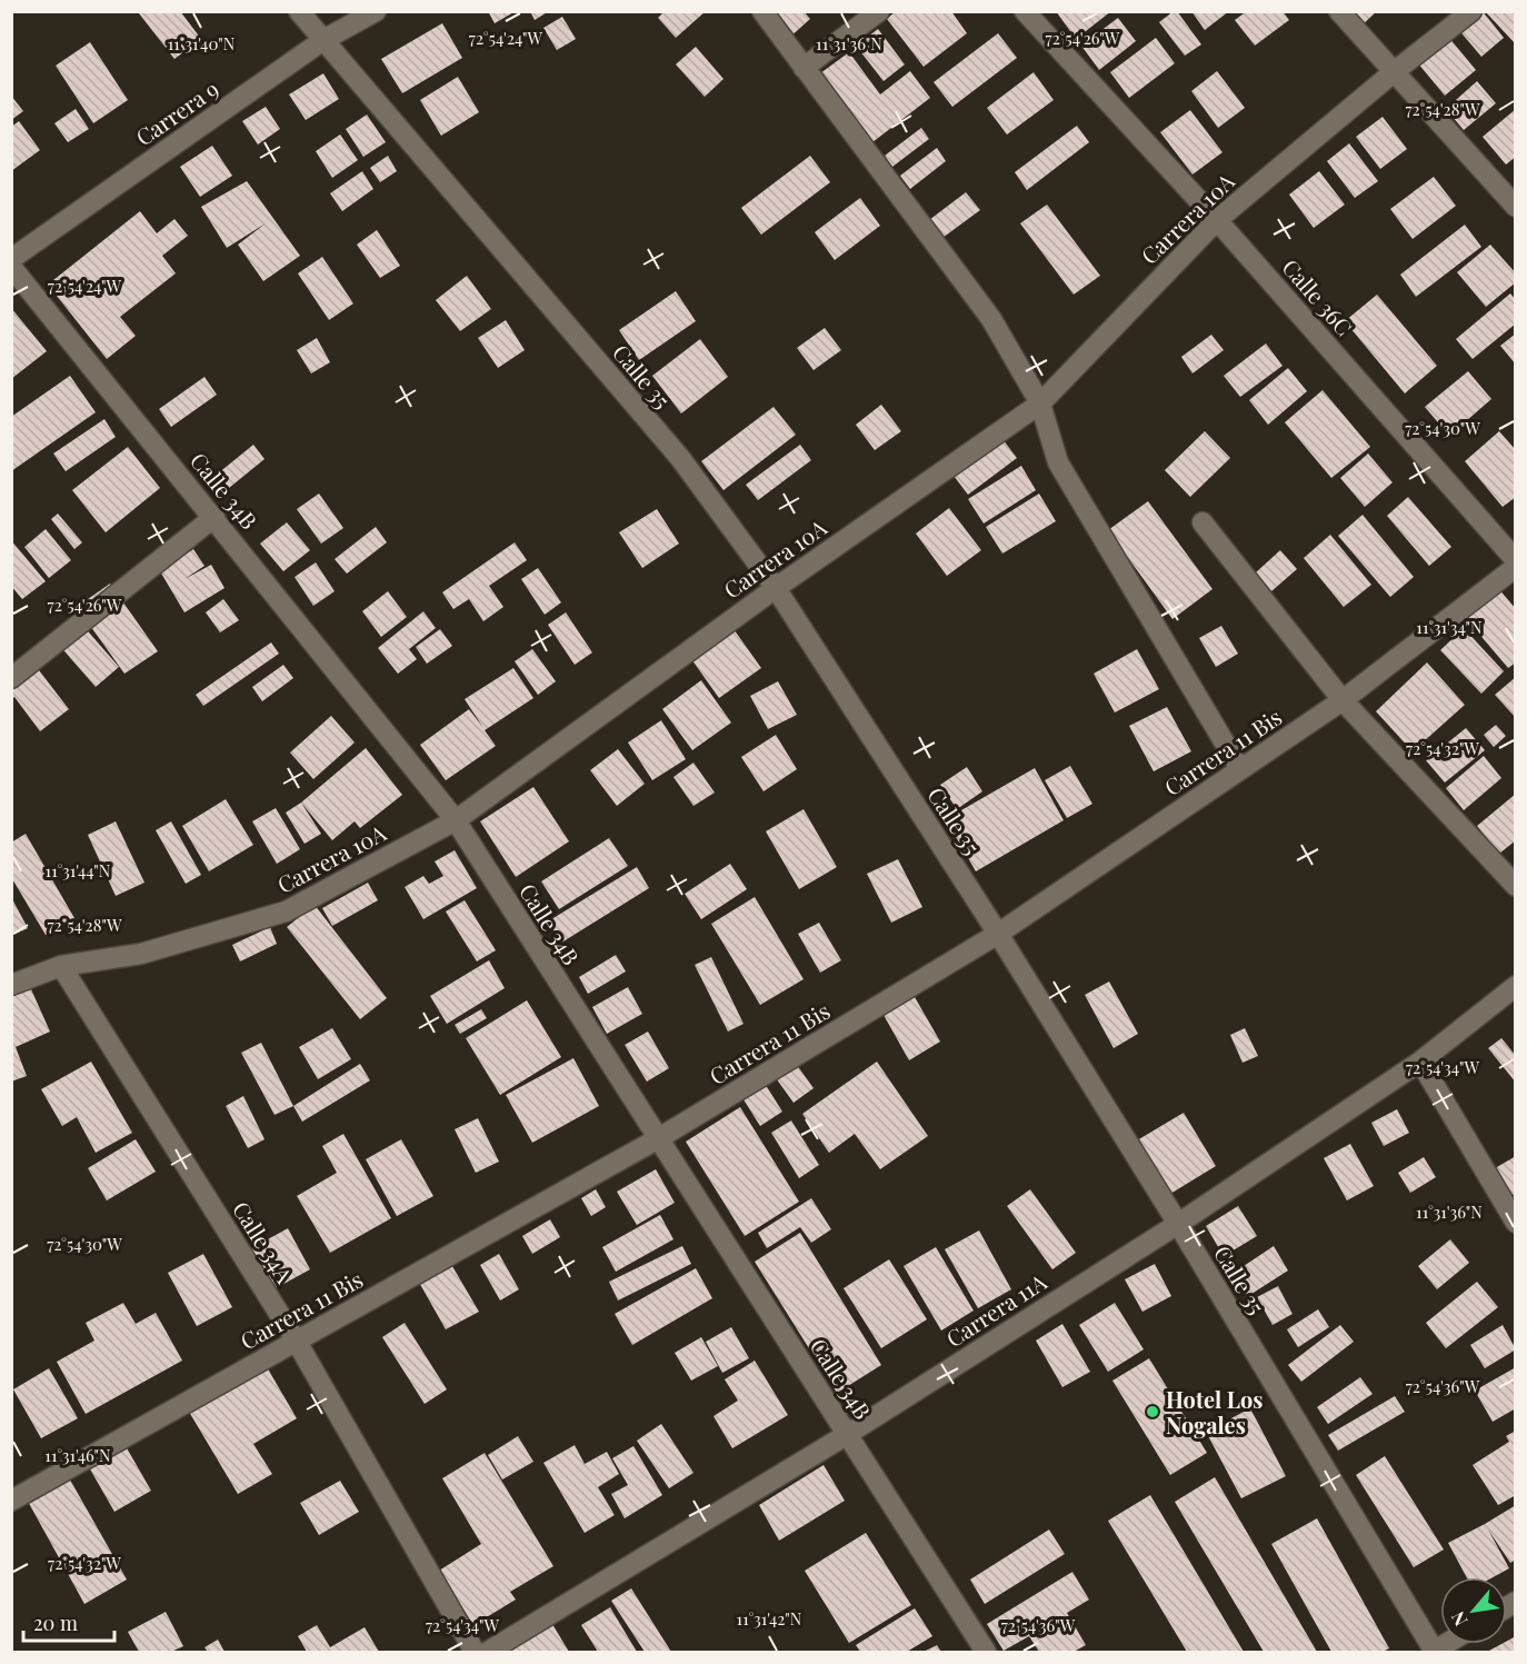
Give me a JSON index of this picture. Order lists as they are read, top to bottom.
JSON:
{
  "streets": {
    "street": [
      "Carrera 9",
      "Carrera 10A",
      "Calle 36C",
      "Calle 35",
      "Calle 34B",
      "Carrera 11 Bis",
      "Calle 34A",
      "Carrera 11A"
    ]
  },
  "crossings": [
    ["Carrera 9", "Calle 35"],
    ["Carrera 10A", "Calle 36C"],
    ["Carrera 10A", "Calle 35"],
    ["Carrera 10A", "Calle 34B"],
    ["Carrera 10A", "Calle 34A"],
    ["Calle 35", "Carrera 11 Bis"],
    ["Calle 35", "Carrera 11A"],
    ["Calle 34B", "Carrera 11 Bis"],
    ["Calle 34B", "Carrera 11A"],
    ["Carrera 11 Bis", "Calle 34A"]
  ],
  "places": ["Hotel Los Nogales"],
  "scale_bar": "20 m",
  "north": "bottom left",
  "coordinates": [
    "72°54'24\"W",
    "72°54'26\"W",
    "11°31'40\"N",
    "11°31'36\"N",
    "72°54'28\"W",
    "72°54'30\"W",
    "11°31'34\"N",
    "72°54'32\"W",
    "11°31'44\"N",
    "72°54'34\"W",
    "72°54'36\"W",
    "11°31'46\"N",
    "11°31'42\"N"
  ]
}
